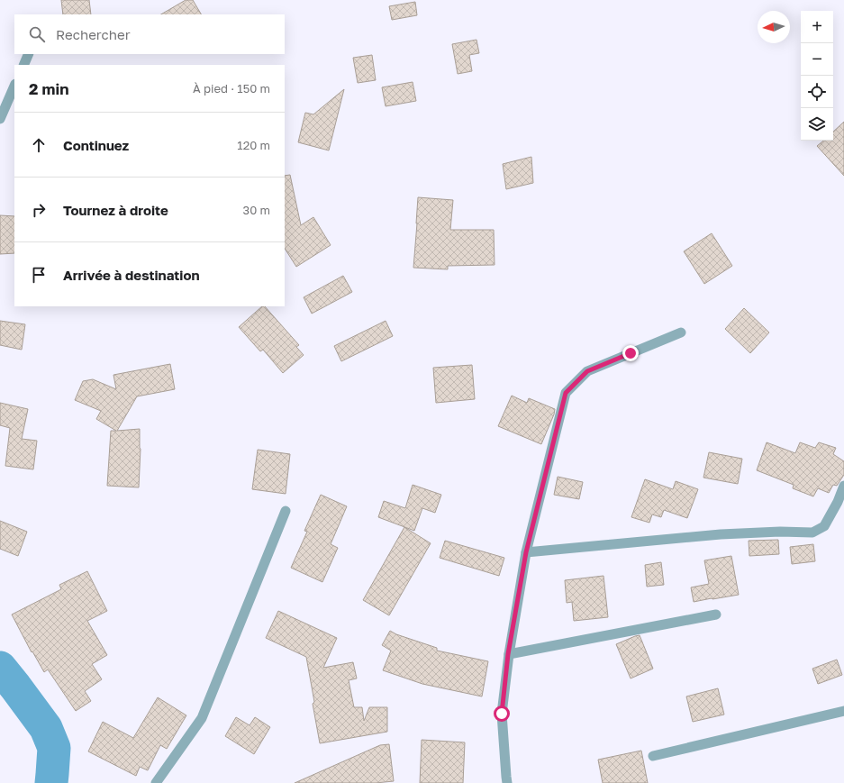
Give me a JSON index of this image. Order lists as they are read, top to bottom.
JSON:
{
  "north": "left",
  "page": {
    "map_buttons": ["+", "−"],
    "search": "Rechercher",
    "heading": ["2 min", "À pied · 150 m"],
    "list": [
      ["Continuez", "120 m"],
      ["Tournez à droite", "30 m"],
      "Arrivée à destination"
    ]
  }
}
